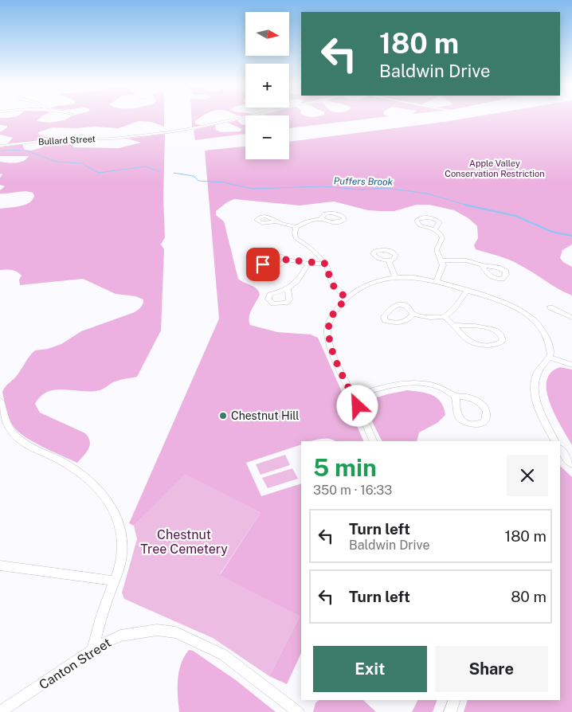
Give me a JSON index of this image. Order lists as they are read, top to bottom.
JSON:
{
  "streets": {
    "street": ["Bullard Street", "Canton Street"]
  },
  "water": ["Puffers Brook"],
  "parks": ["Apple Valley Conservation Restriction", "Chestnut Tree Cemetery"],
  "places": ["Chestnut Hill"],
  "north": "right",
  "page": {
    "map_buttons": ["+", "−"],
    "turn": ["180 m", "Baldwin Drive"],
    "heading": ["5 min", "350 m · 16:33"],
    "list": [
      {
        "name": "Turn left",
        "note": "Baldwin Drive",
        "value": "180 m"
      },
      {
        "name": "Turn left",
        "value": "80 m"
      }
    ],
    "buttons": ["Exit", "Share"]
  }
}
